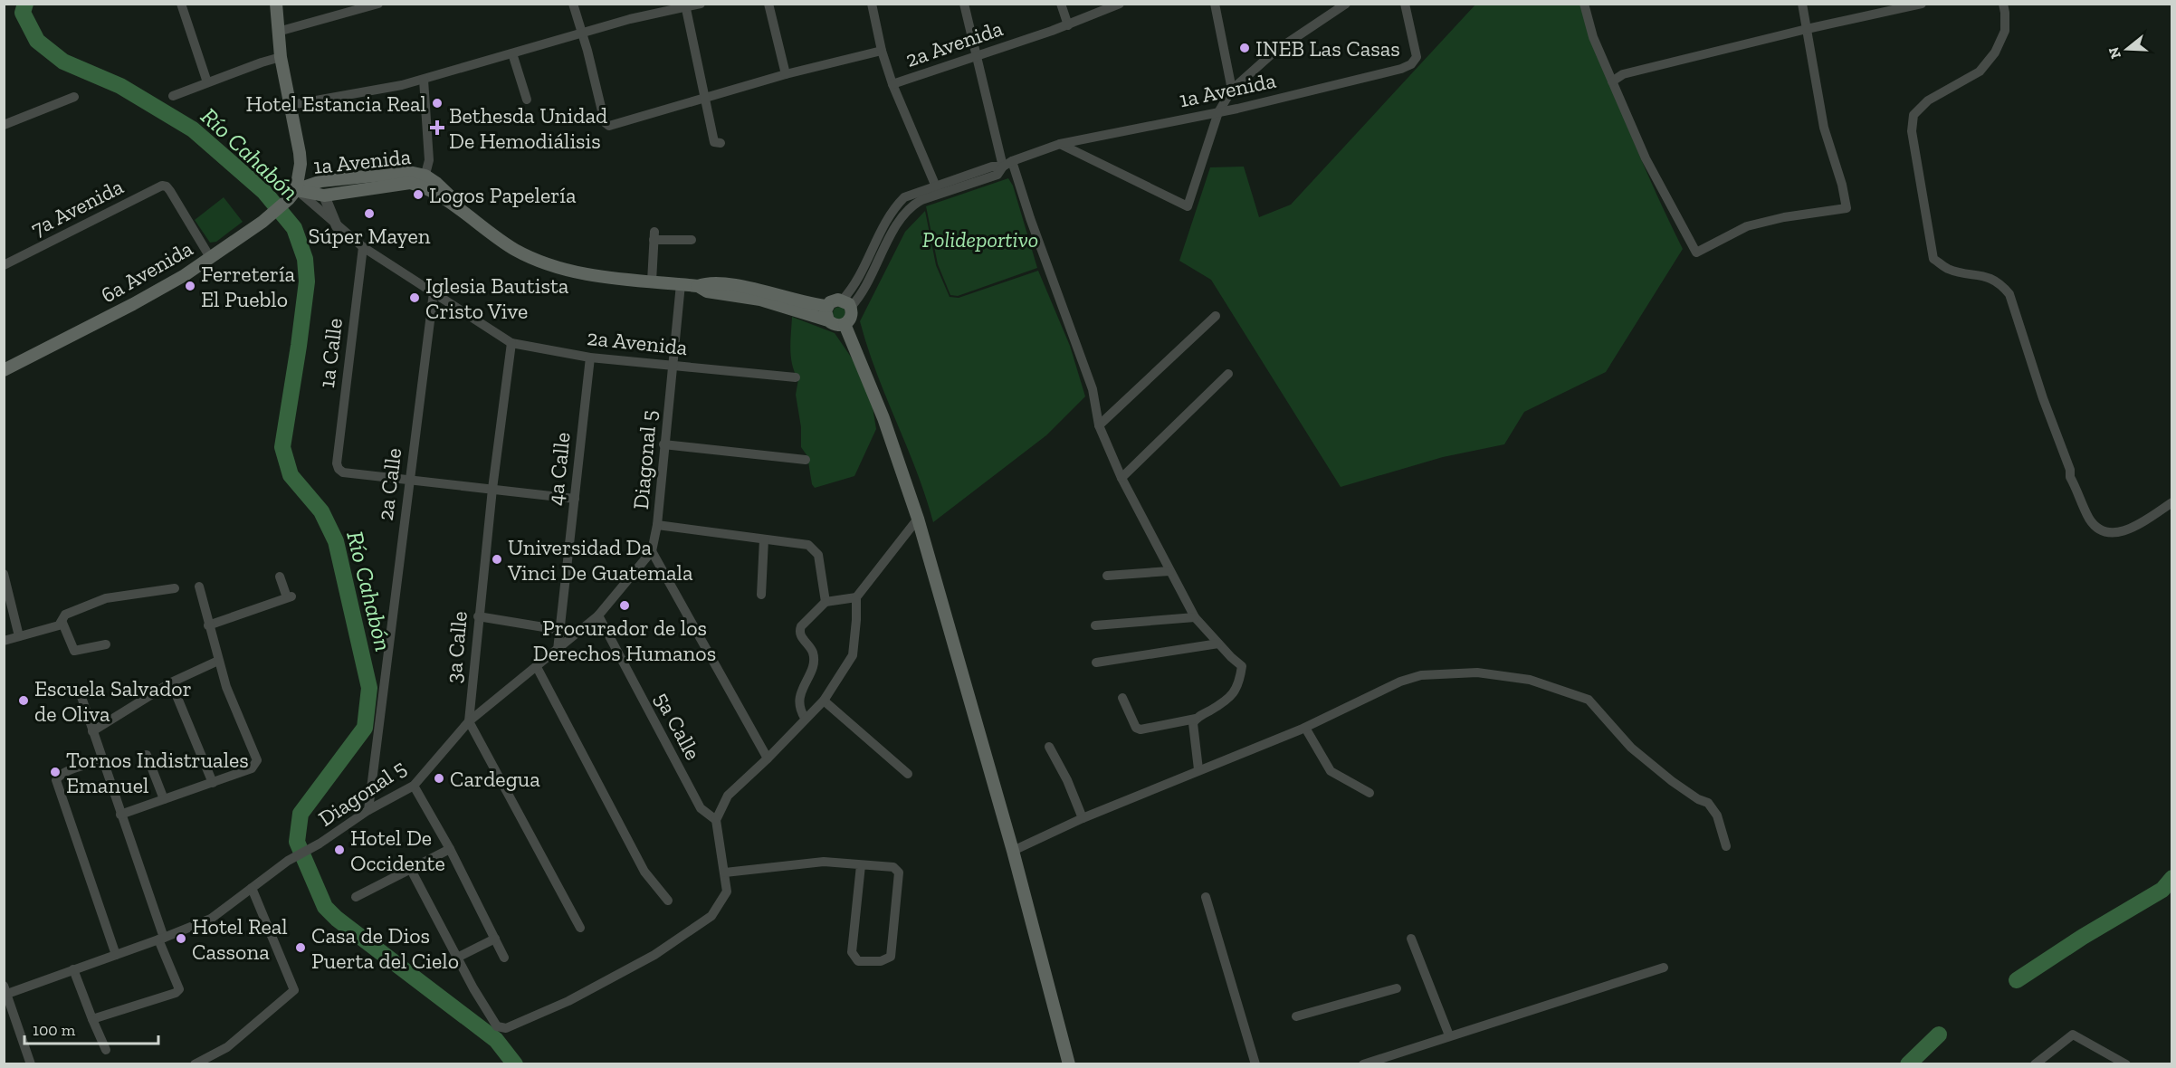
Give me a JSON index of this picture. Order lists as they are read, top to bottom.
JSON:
{
  "streets": {
    "main road": ["1a Avenida", "6a Avenida"],
    "street": [
      "2a Avenida",
      "7a Avenida",
      "1a Calle",
      "Diagonal 5",
      "4a Calle",
      "2a Calle",
      "3a Calle",
      "5a Calle"
    ]
  },
  "crossings": [
    ["2a Avenida", "1a Avenida"],
    ["2a Avenida", "6a Avenida"],
    ["2a Avenida", "1a Calle"],
    ["2a Avenida", "Diagonal 5"],
    ["2a Avenida", "4a Calle"],
    ["2a Avenida", "2a Calle"],
    ["2a Avenida", "3a Calle"],
    ["1a Avenida", "6a Avenida"],
    ["1a Avenida", "Diagonal 5"],
    ["7a Avenida", "6a Avenida"],
    ["1a Calle", "2a Calle"],
    ["Diagonal 5", "4a Calle"],
    ["Diagonal 5", "2a Calle"],
    ["Diagonal 5", "3a Calle"],
    ["Diagonal 5", "5a Calle"]
  ],
  "water": ["Río Cahabón"],
  "parks": ["Polideportivo"],
  "places": {
    "other": [
      "INEB Las Casas",
      "Hotel Estancia Real",
      "Logos Papelería",
      "Súper Mayen",
      "Ferretería El Pueblo",
      "Iglesia Bautista Cristo Vive",
      "Universidad Da Vinci De Guatemala",
      "Procurador de los Derechos Humanos",
      "Escuela Salvador de Oliva",
      "Tornos Indistruales Emanuel",
      "Cardegua",
      "Hotel De Occidente",
      "Hotel Real Cassona",
      "Casa de Dios Puerta del Cielo"
    ],
    "health": ["Bethesda Unidad De Hemodiálisis"]
  },
  "scale_bar": "100 m",
  "north": "left"
}
